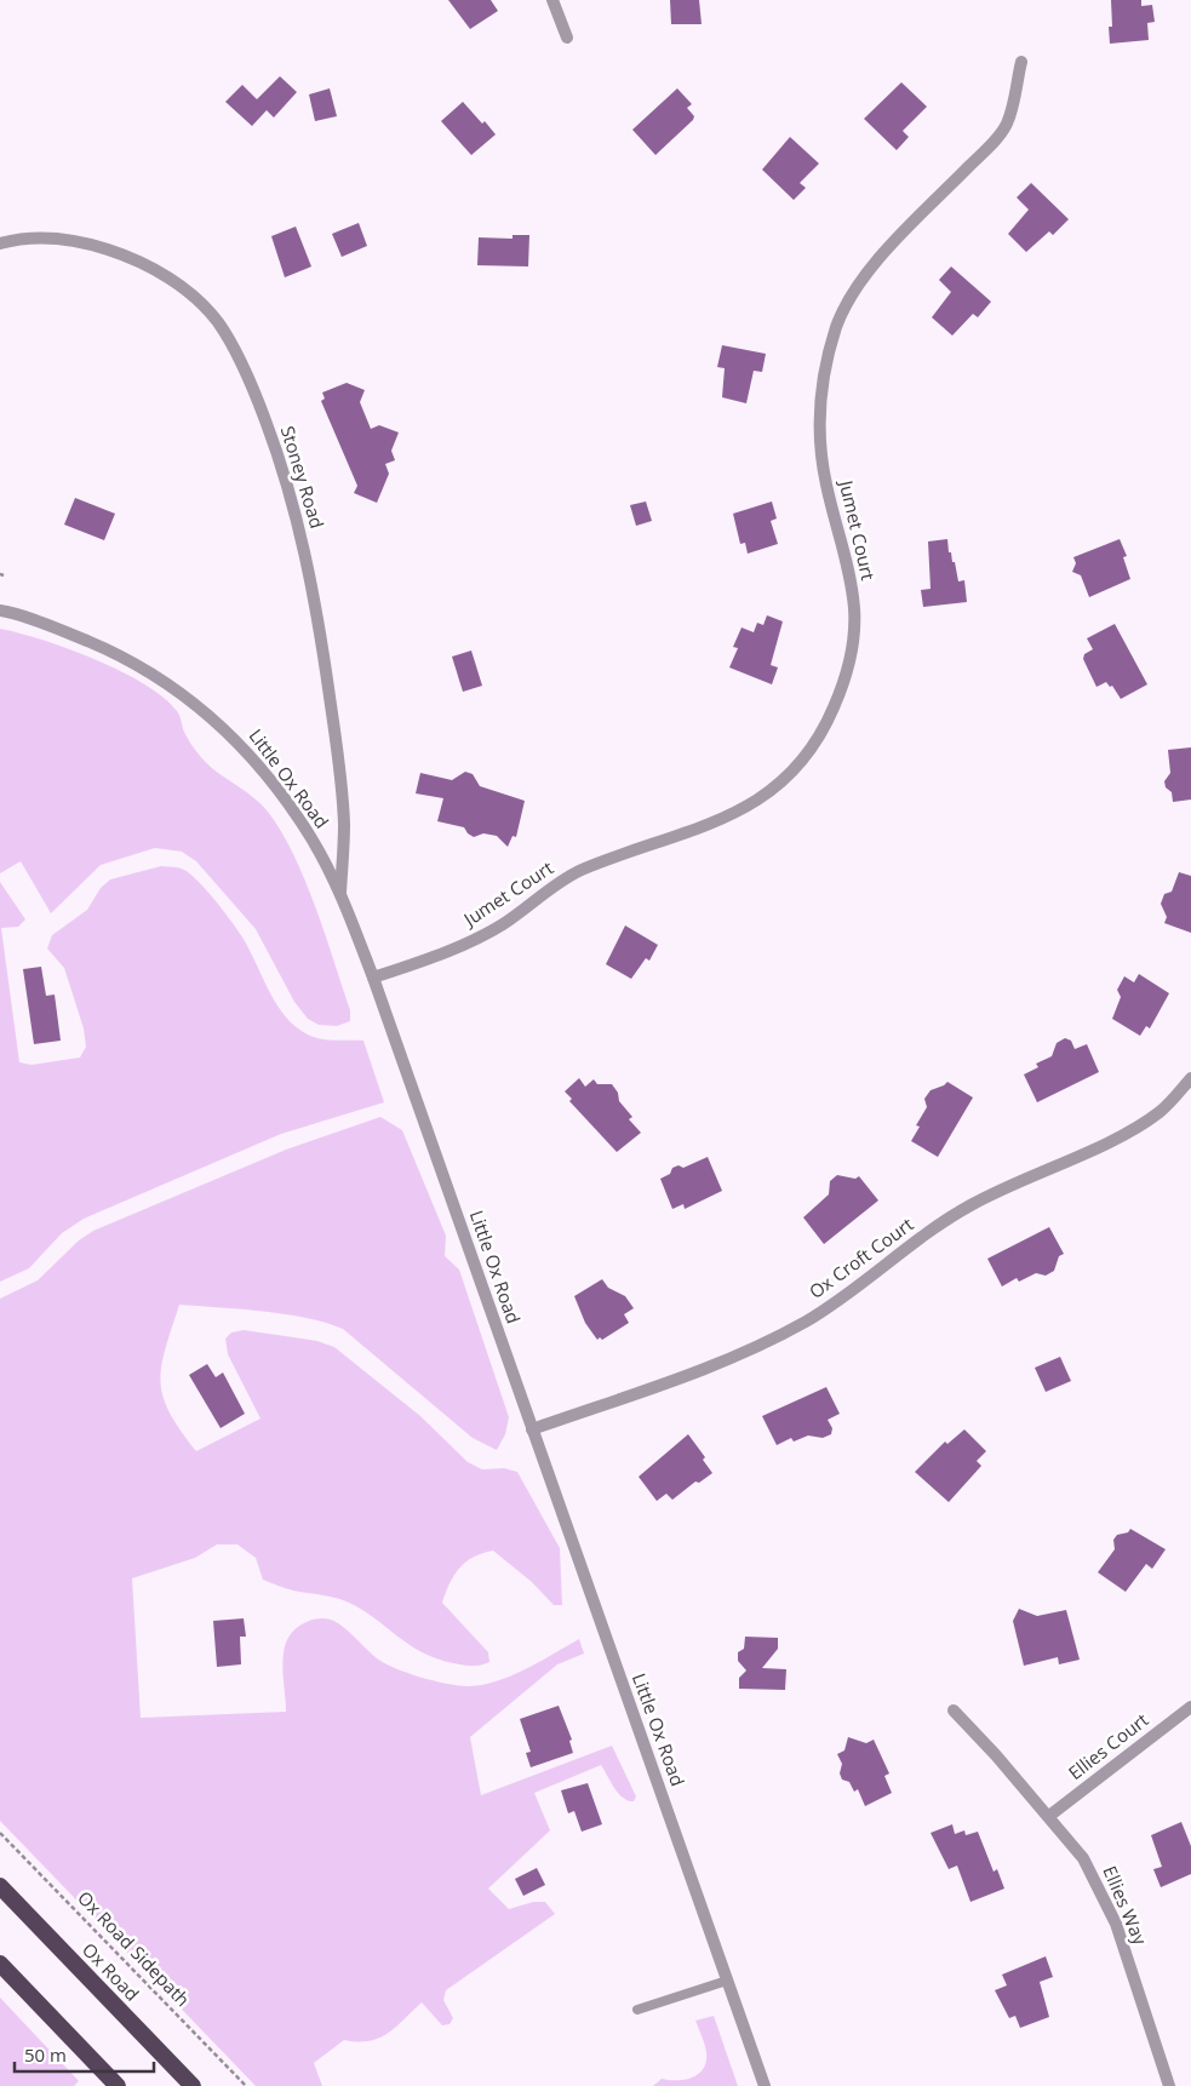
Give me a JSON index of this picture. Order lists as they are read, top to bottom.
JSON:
{
  "streets": {
    "highway": ["Ox Road"],
    "street": [
      "Stoney Road",
      "Jumet Court",
      "Little Ox Road",
      "Ox Croft Court",
      "Ellies Court",
      "Ellies Way"
    ],
    "path": ["Ox Road Sidepath"]
  },
  "crossings": [
    ["Stoney Road", "Little Ox Road"],
    ["Jumet Court", "Little Ox Road"],
    ["Little Ox Road", "Ox Croft Court"],
    ["Ellies Court", "Ellies Way"]
  ],
  "scale_bar": "50 m"
}
